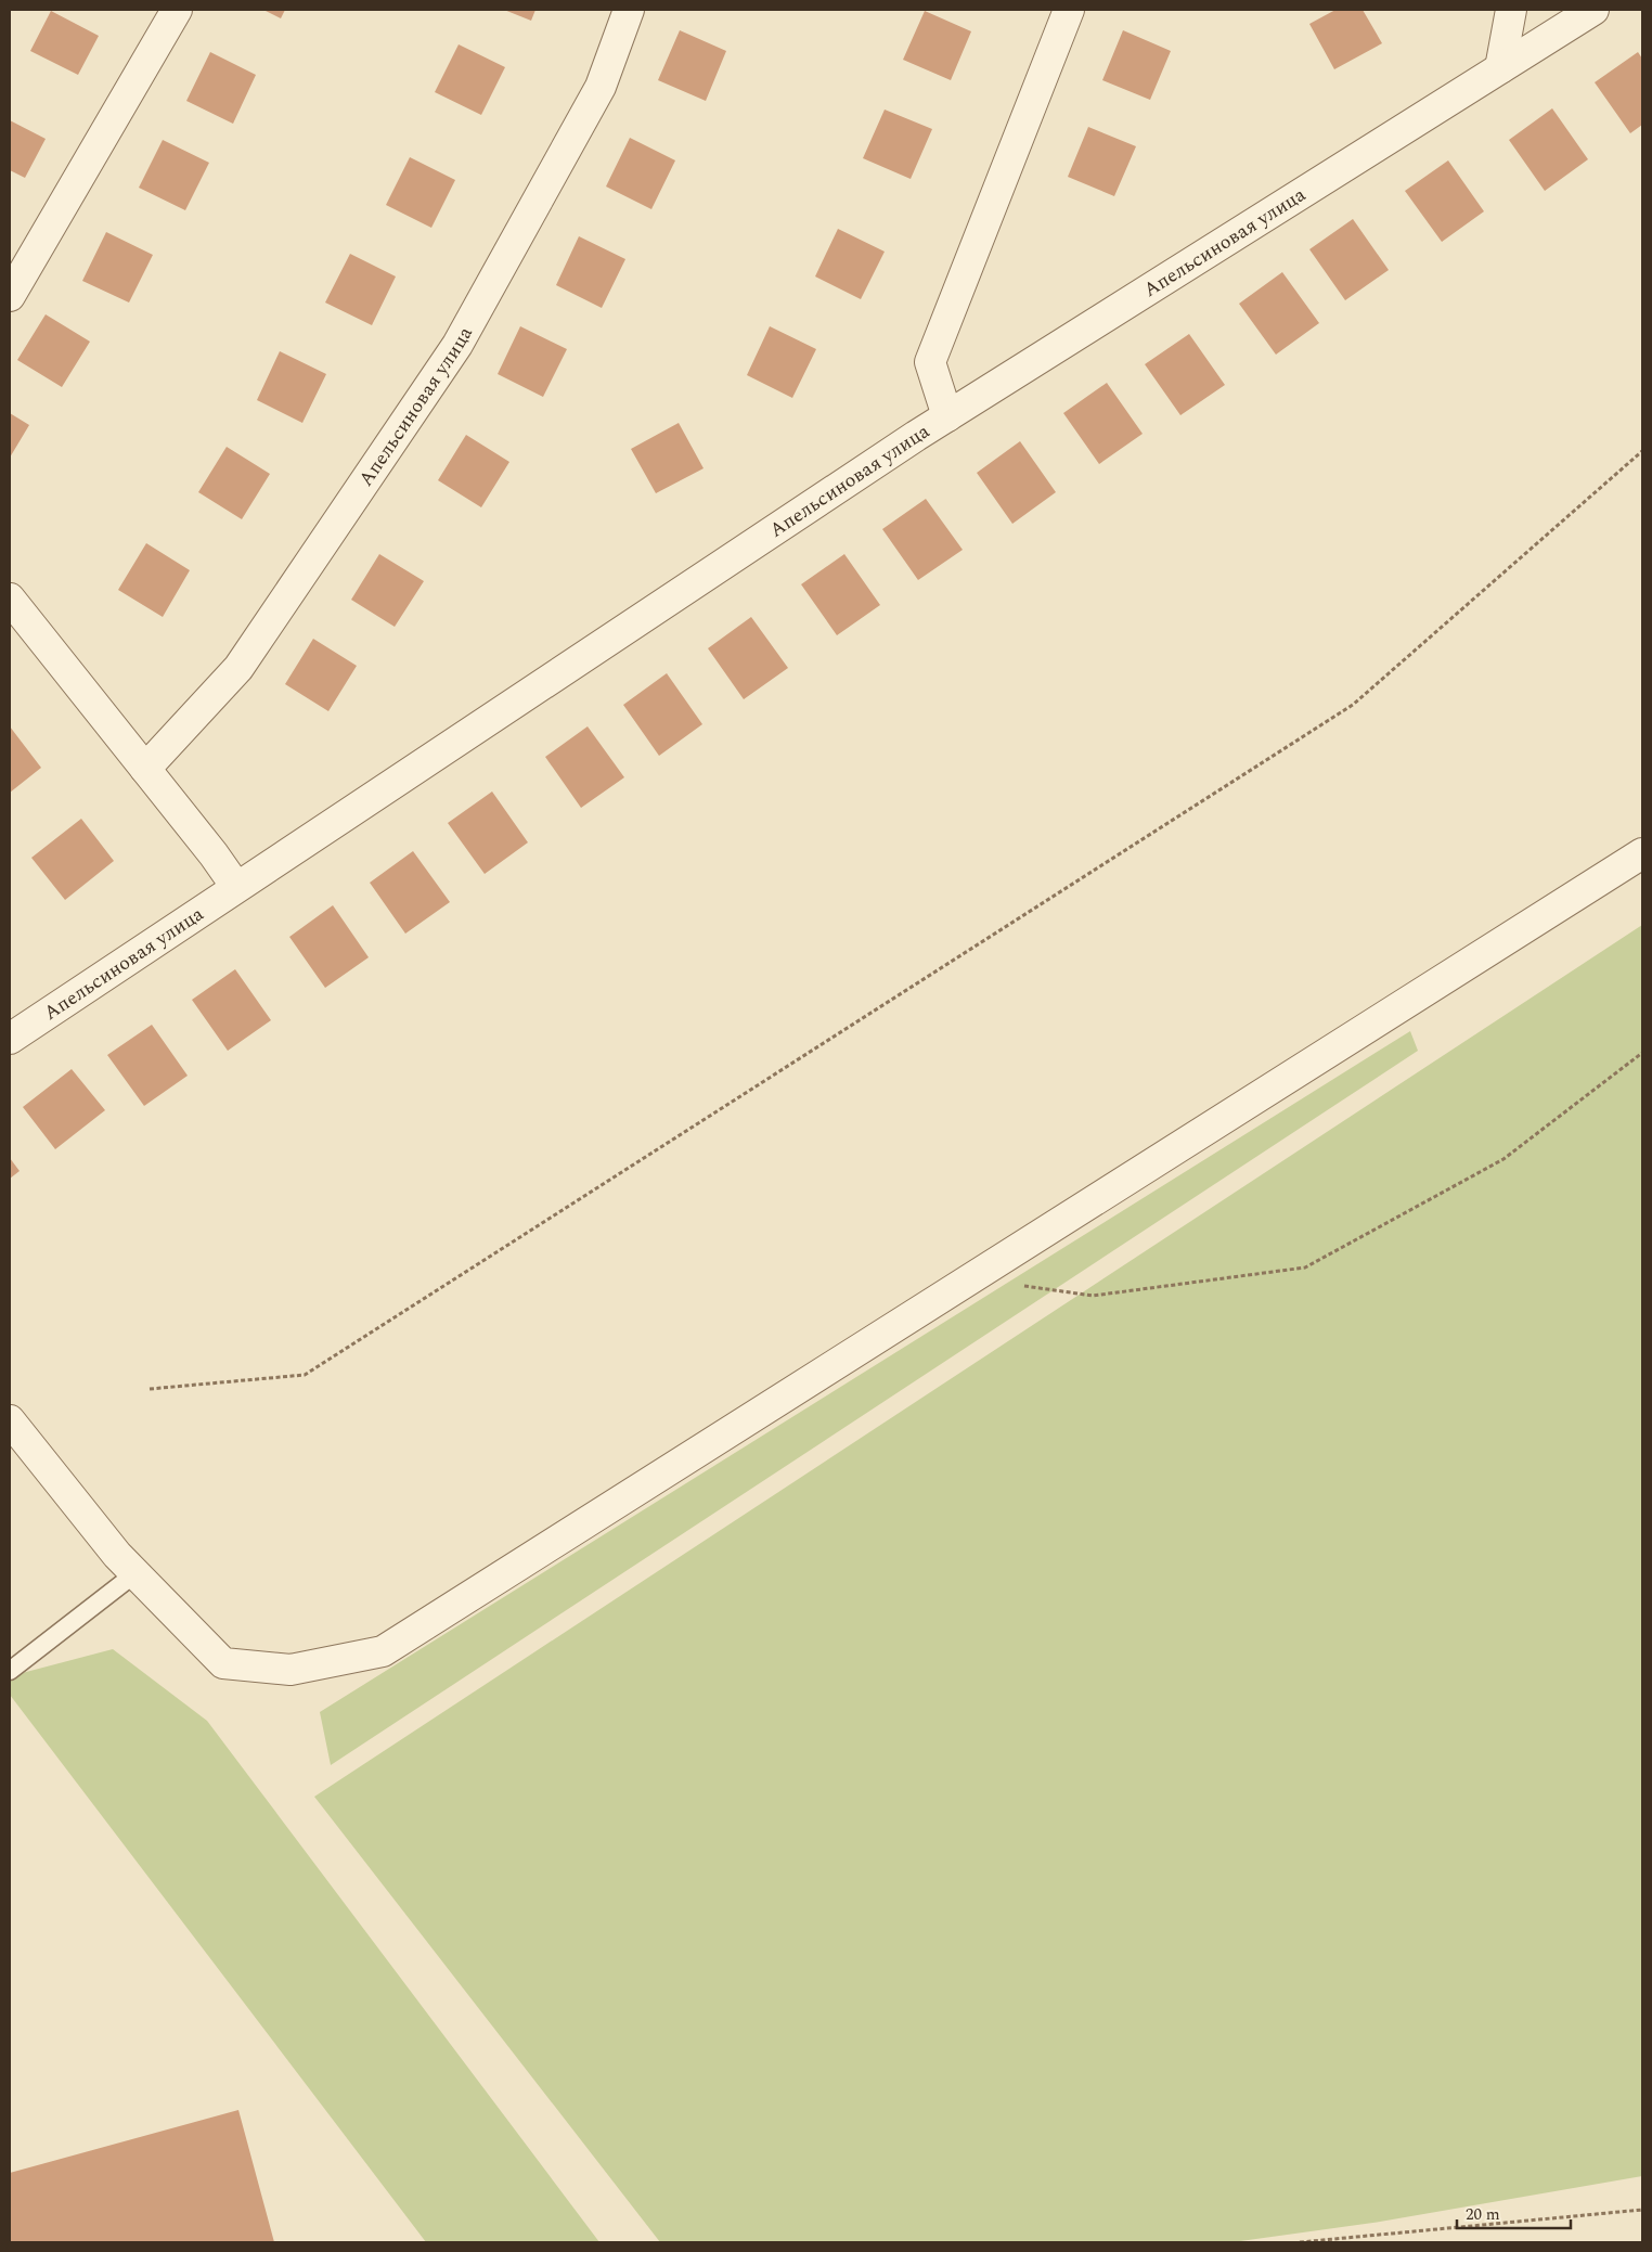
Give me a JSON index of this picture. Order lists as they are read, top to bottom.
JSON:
{
  "streets": {
    "street": ["Апельсиновая улица"]
  },
  "scale_bar": "20 m"
}
